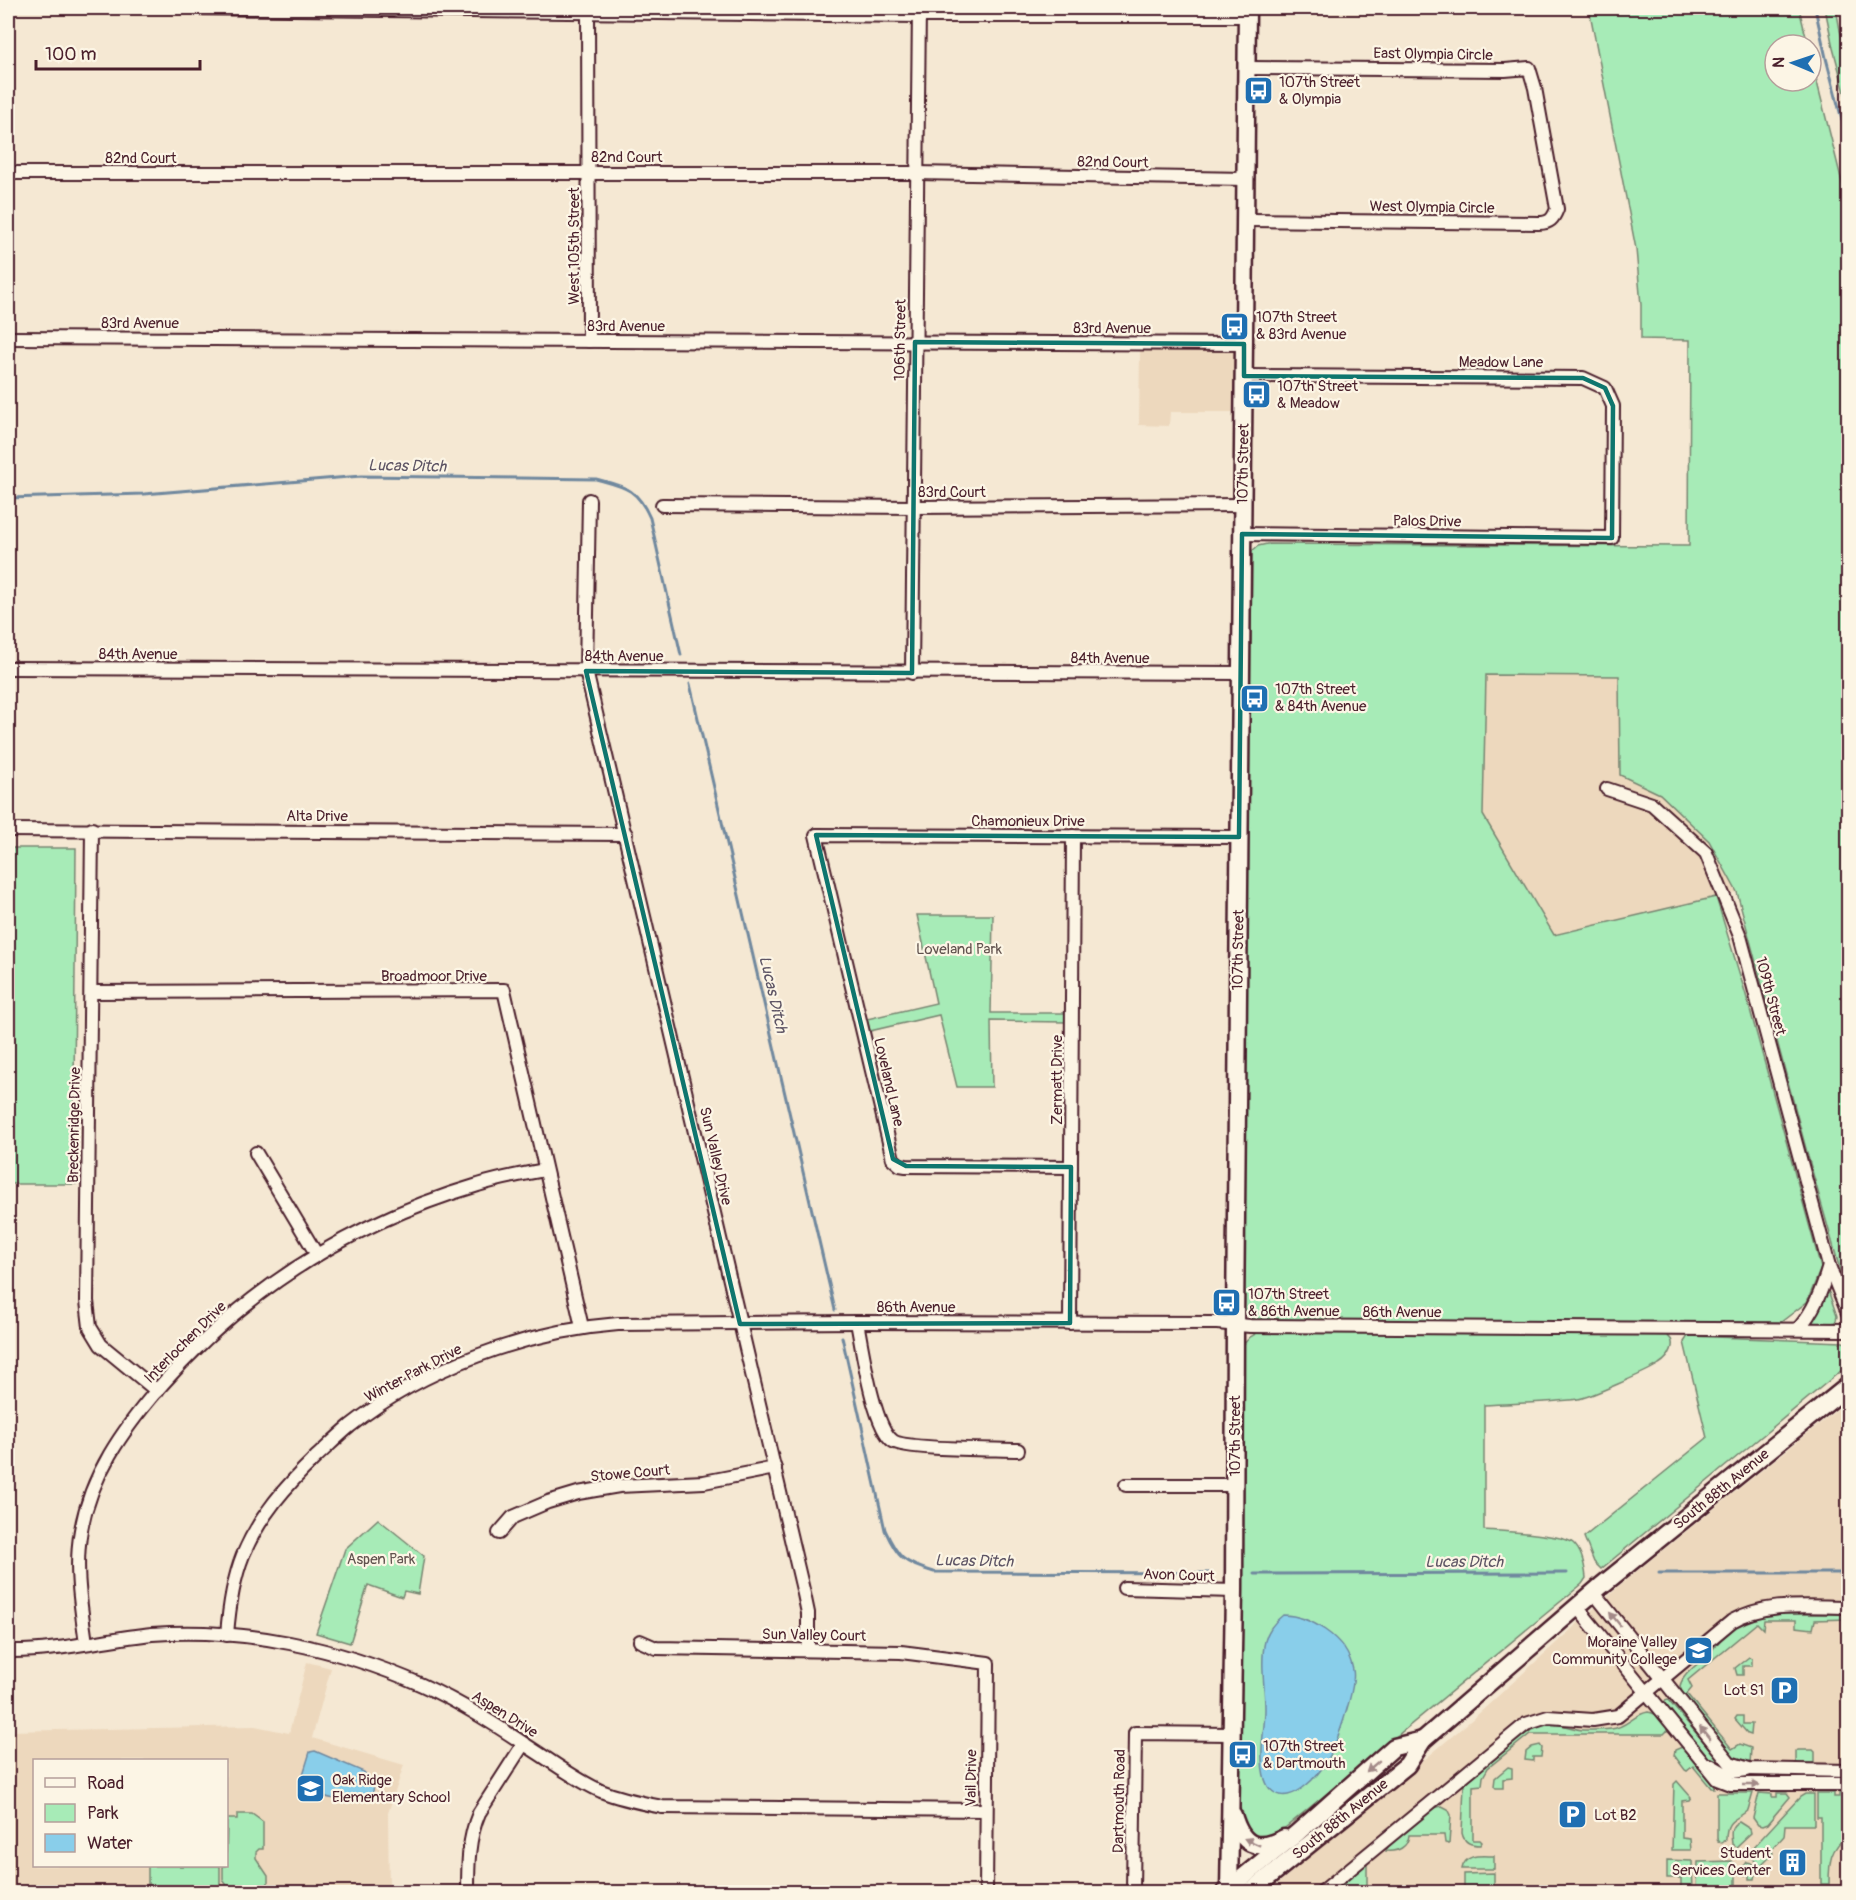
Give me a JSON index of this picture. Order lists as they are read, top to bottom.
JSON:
{
  "streets": {
    "street": [
      "East Olympia Circle",
      "82nd Court",
      "West Olympia Circle",
      "West 105th Street",
      "83rd Avenue",
      "106th Street",
      "Meadow Lane",
      "107th Street",
      "83rd Court",
      "Palos Drive",
      "84th Avenue",
      "Alta Drive",
      "Chamonieux Drive",
      "Broadmoor Drive",
      "109th Street",
      "Zermatt Drive",
      "Loveland Lane",
      "Breckenridge Drive",
      "Sun Valley Drive",
      "86th Avenue",
      "Interlochen Drive",
      "Winter Park Drive",
      "Stowe Court",
      "South 88th Avenue",
      "Avon Court",
      "Sun Valley Court",
      "Aspen Drive",
      "Vail Drive",
      "Dartmouth Road"
    ]
  },
  "crossings": [
    ["East Olympia Circle", "West Olympia Circle"],
    ["East Olympia Circle", "107th Street"],
    ["82nd Court", "West 105th Street"],
    ["82nd Court", "106th Street"],
    ["82nd Court", "107th Street"],
    ["West Olympia Circle", "107th Street"],
    ["West 105th Street", "83rd Avenue"],
    ["83rd Avenue", "106th Street"],
    ["83rd Avenue", "107th Street"],
    ["106th Street", "83rd Court"],
    ["106th Street", "84th Avenue"],
    ["Meadow Lane", "107th Street"],
    ["Meadow Lane", "Palos Drive"],
    ["107th Street", "83rd Court"],
    ["107th Street", "Palos Drive"],
    ["107th Street", "84th Avenue"],
    ["107th Street", "Chamonieux Drive"],
    ["107th Street", "86th Avenue"],
    ["107th Street", "South 88th Avenue"],
    ["107th Street", "Avon Court"],
    ["107th Street", "Dartmouth Road"],
    ["84th Avenue", "Sun Valley Drive"],
    ["Alta Drive", "Breckenridge Drive"],
    ["Alta Drive", "Sun Valley Drive"],
    ["Chamonieux Drive", "Zermatt Drive"],
    ["Chamonieux Drive", "Loveland Lane"],
    ["Broadmoor Drive", "Breckenridge Drive"],
    ["Broadmoor Drive", "Interlochen Drive"],
    ["Broadmoor Drive", "Winter Park Drive"],
    ["Zermatt Drive", "Loveland Lane"],
    ["Zermatt Drive", "86th Avenue"],
    ["Breckenridge Drive", "Interlochen Drive"],
    ["Sun Valley Drive", "86th Avenue"],
    ["Sun Valley Drive", "Winter Park Drive"],
    ["Sun Valley Drive", "Stowe Court"],
    ["Sun Valley Drive", "Sun Valley Court"],
    ["86th Avenue", "Winter Park Drive"],
    ["Interlochen Drive", "Aspen Drive"],
    ["Winter Park Drive", "Aspen Drive"],
    ["Sun Valley Court", "Vail Drive"],
    ["Aspen Drive", "Vail Drive"]
  ],
  "water": ["Lucas Ditch"],
  "parks": ["Loveland Park", "Aspen Park"],
  "places": {
    "bus stop": [
      "107th Street & Olympia",
      "107th Street & 83rd Avenue",
      "107th Street & Meadow",
      "107th Street & 84th Avenue",
      "107th Street & 86th Avenue",
      "107th Street & Dartmouth"
    ],
    "school or university": ["Moraine Valley Community College", "Oak Ridge Elementary School"],
    "parking": ["Lot S1", "Lot B2"],
    "building": ["Student Services Center"]
  },
  "legend": ["Road", "Park", "Water"],
  "scale_bar": "100 m",
  "north": "left"
}
